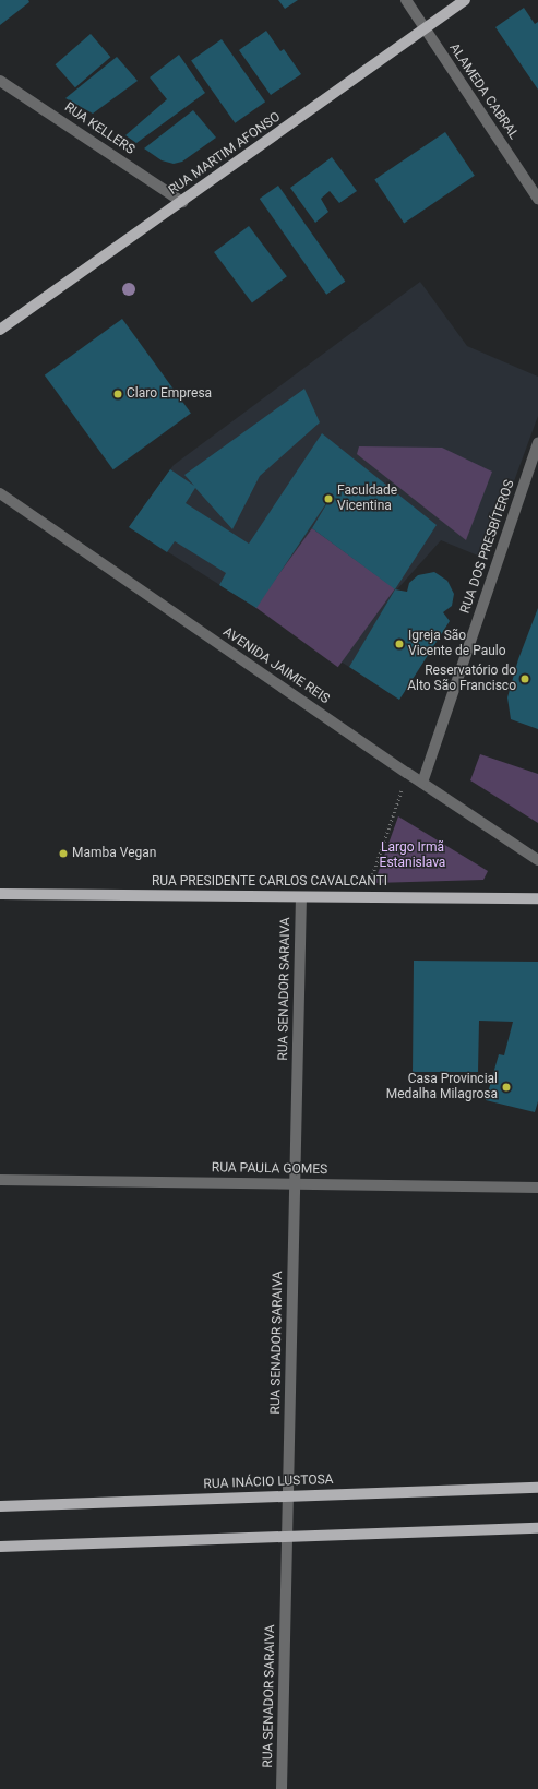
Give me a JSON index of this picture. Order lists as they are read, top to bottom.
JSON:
{
  "streets": {
    "main road": ["RUA MARTIM AFONSO", "RUA PRESIDENTE CARLOS CAVALCANTI", "RUA INÁCIO LUSTOSA"],
    "street": [
      "ALAMEDA CABRAL",
      "RUA KELLERS",
      "RUA DOS PRESBÍTEROS",
      "AVENIDA JAIME REIS",
      "RUA SENADOR SARAIVA",
      "RUA PAULA GOMES"
    ]
  },
  "crossings": [
    ["ALAMEDA CABRAL", "RUA MARTIM AFONSO"],
    ["RUA KELLERS", "RUA MARTIM AFONSO"],
    ["RUA DOS PRESBÍTEROS", "AVENIDA JAIME REIS"],
    ["RUA PRESIDENTE CARLOS CAVALCANTI", "RUA SENADOR SARAIVA"],
    ["RUA SENADOR SARAIVA", "RUA PAULA GOMES"],
    ["RUA SENADOR SARAIVA", "RUA INÁCIO LUSTOSA"]
  ],
  "parks": ["Largo Irmã Estanislava"],
  "places": [
    "Claro Empresa",
    "Faculdade Vicentina",
    "Igreja São Vicente de Paulo",
    "Reservatório do Alto São Francisco",
    "Mamba Vegan",
    "Casa Provincial Medalha Milagrosa"
  ]
}
